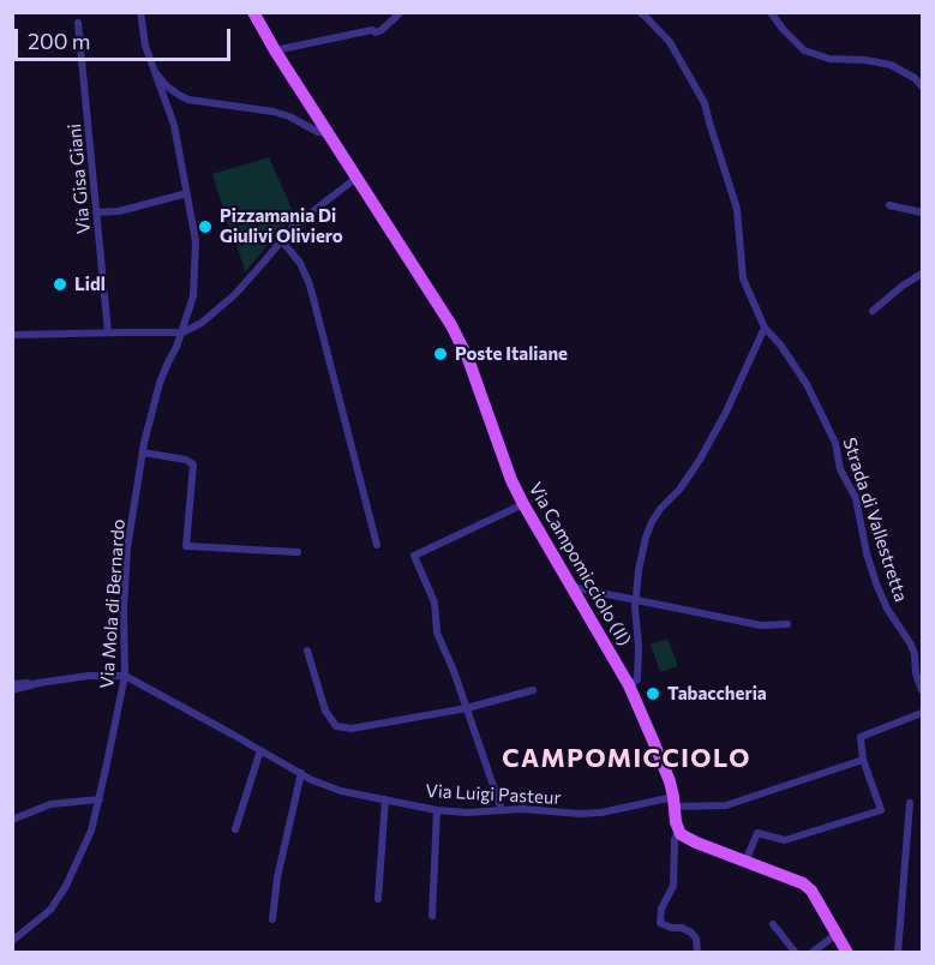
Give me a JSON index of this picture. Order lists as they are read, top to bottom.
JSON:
{
  "streets": {
    "main road": ["Via Campomicciolo (II)"],
    "street": [
      "Via Gisa Giani",
      "Strada di Vallestretta",
      "Via Mola di Bernardo",
      "Via Luigi Pasteur"
    ]
  },
  "crossings": [
    ["Via Campomicciolo (II)", "Via Luigi Pasteur"],
    ["Via Mola di Bernardo", "Via Luigi Pasteur"]
  ],
  "districts": ["CAMPOMICCIOLO"],
  "places": [
    "Pizzamania Di Giulivi Oliviero",
    "Lidl",
    "Poste Italiane",
    "Tabaccheria"
  ],
  "scale_bar": "200 m"
}
